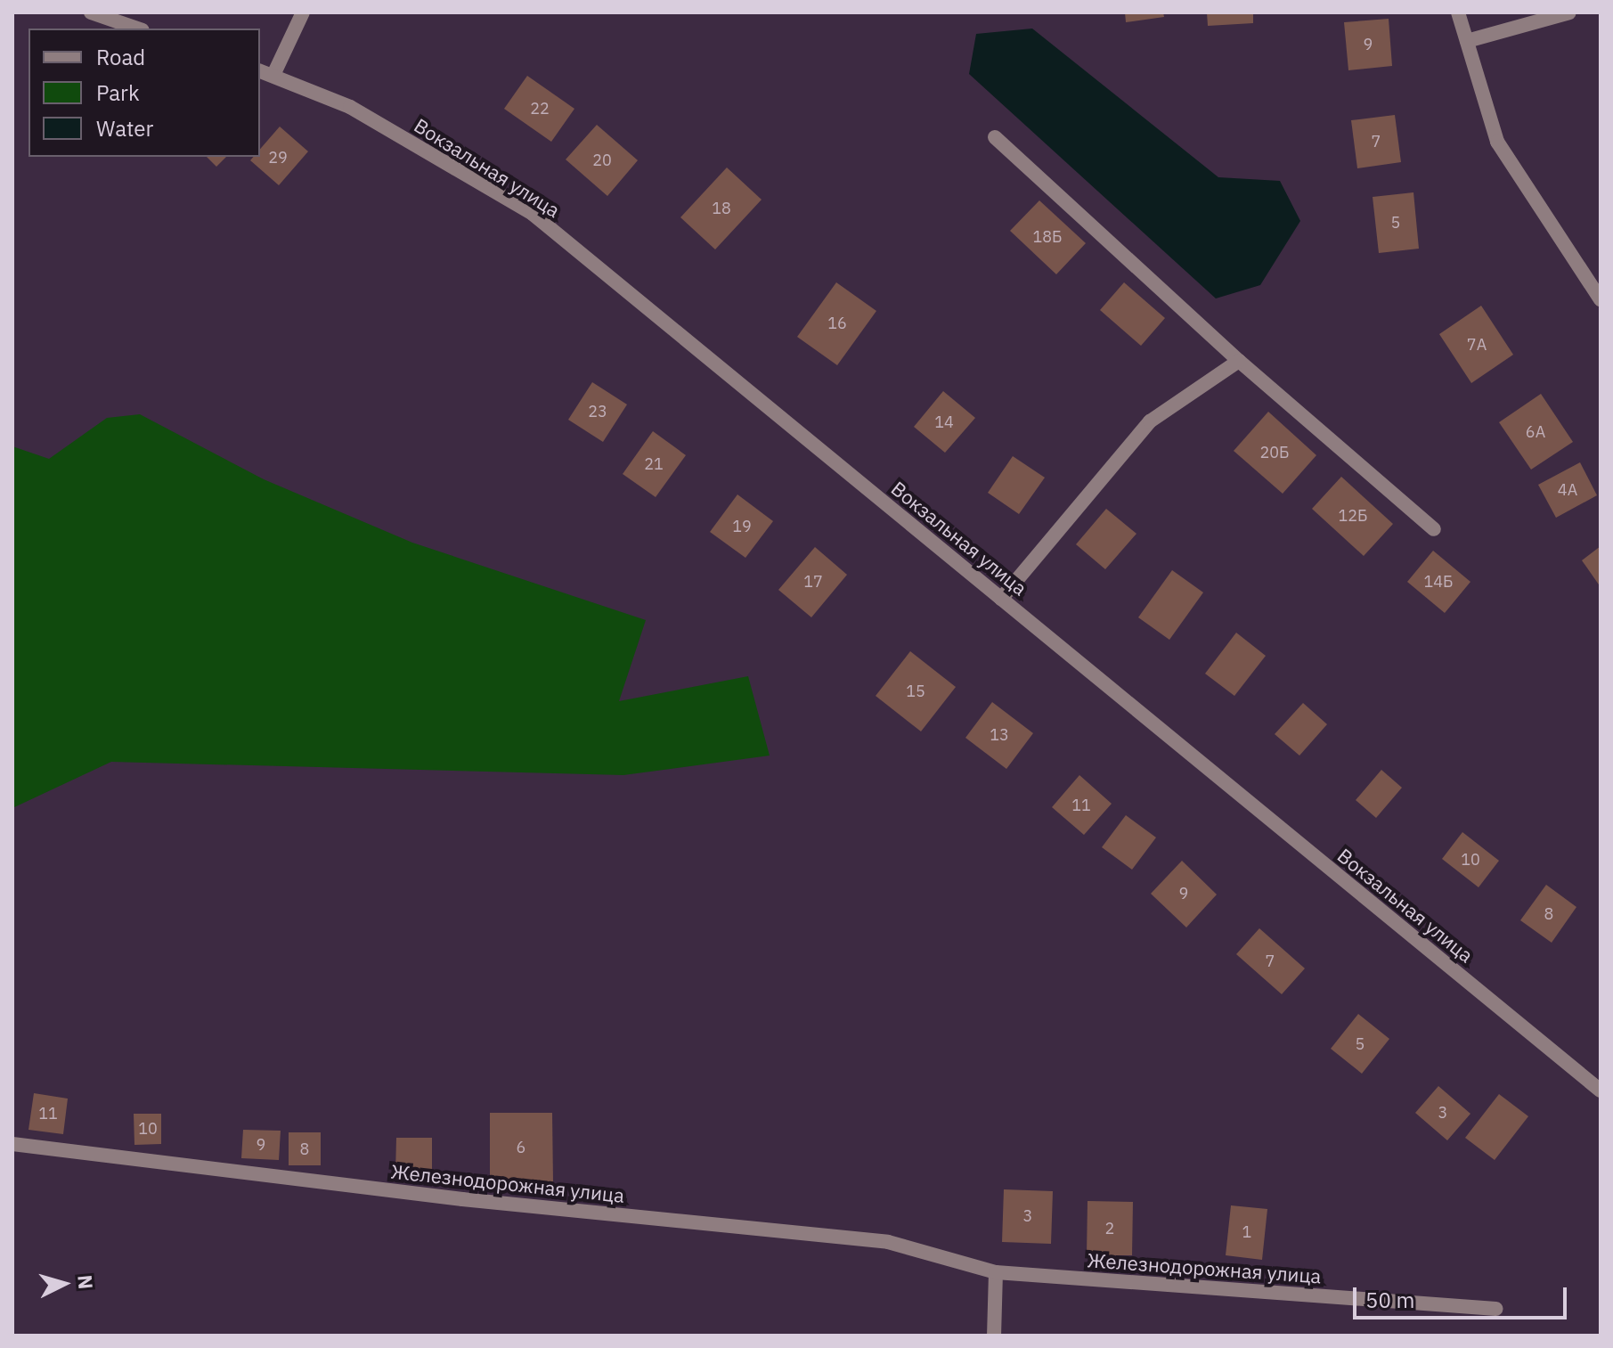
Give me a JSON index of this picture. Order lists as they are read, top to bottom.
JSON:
{
  "streets": {
    "street": ["Вокзальная улица", "Железнодорожная улица"]
  },
  "house_numbers": [
    "9",
    "22",
    "7",
    "29",
    "20",
    "18",
    "5",
    "18Б",
    "16",
    "7А",
    "23",
    "14",
    "6А",
    "20Б",
    "21",
    "4А",
    "12Б",
    "19",
    "17",
    "14Б",
    "15",
    "13",
    "11",
    "10",
    "9",
    "8",
    "7",
    "5",
    "3",
    "11",
    "10",
    "9",
    "6",
    "8",
    "3",
    "2",
    "1"
  ],
  "legend": ["Road", "Park", "Water"],
  "scale_bar": "50 m",
  "north": "right"
}
